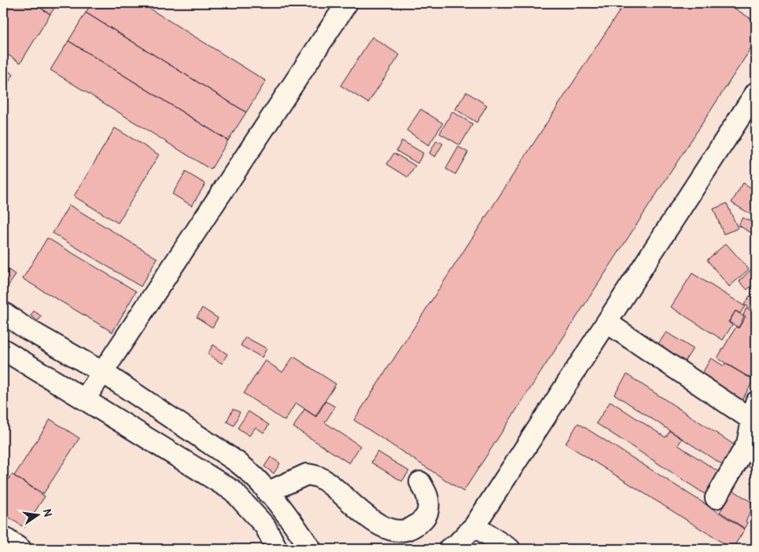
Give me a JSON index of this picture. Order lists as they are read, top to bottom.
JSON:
{
  "north": "right"
}
